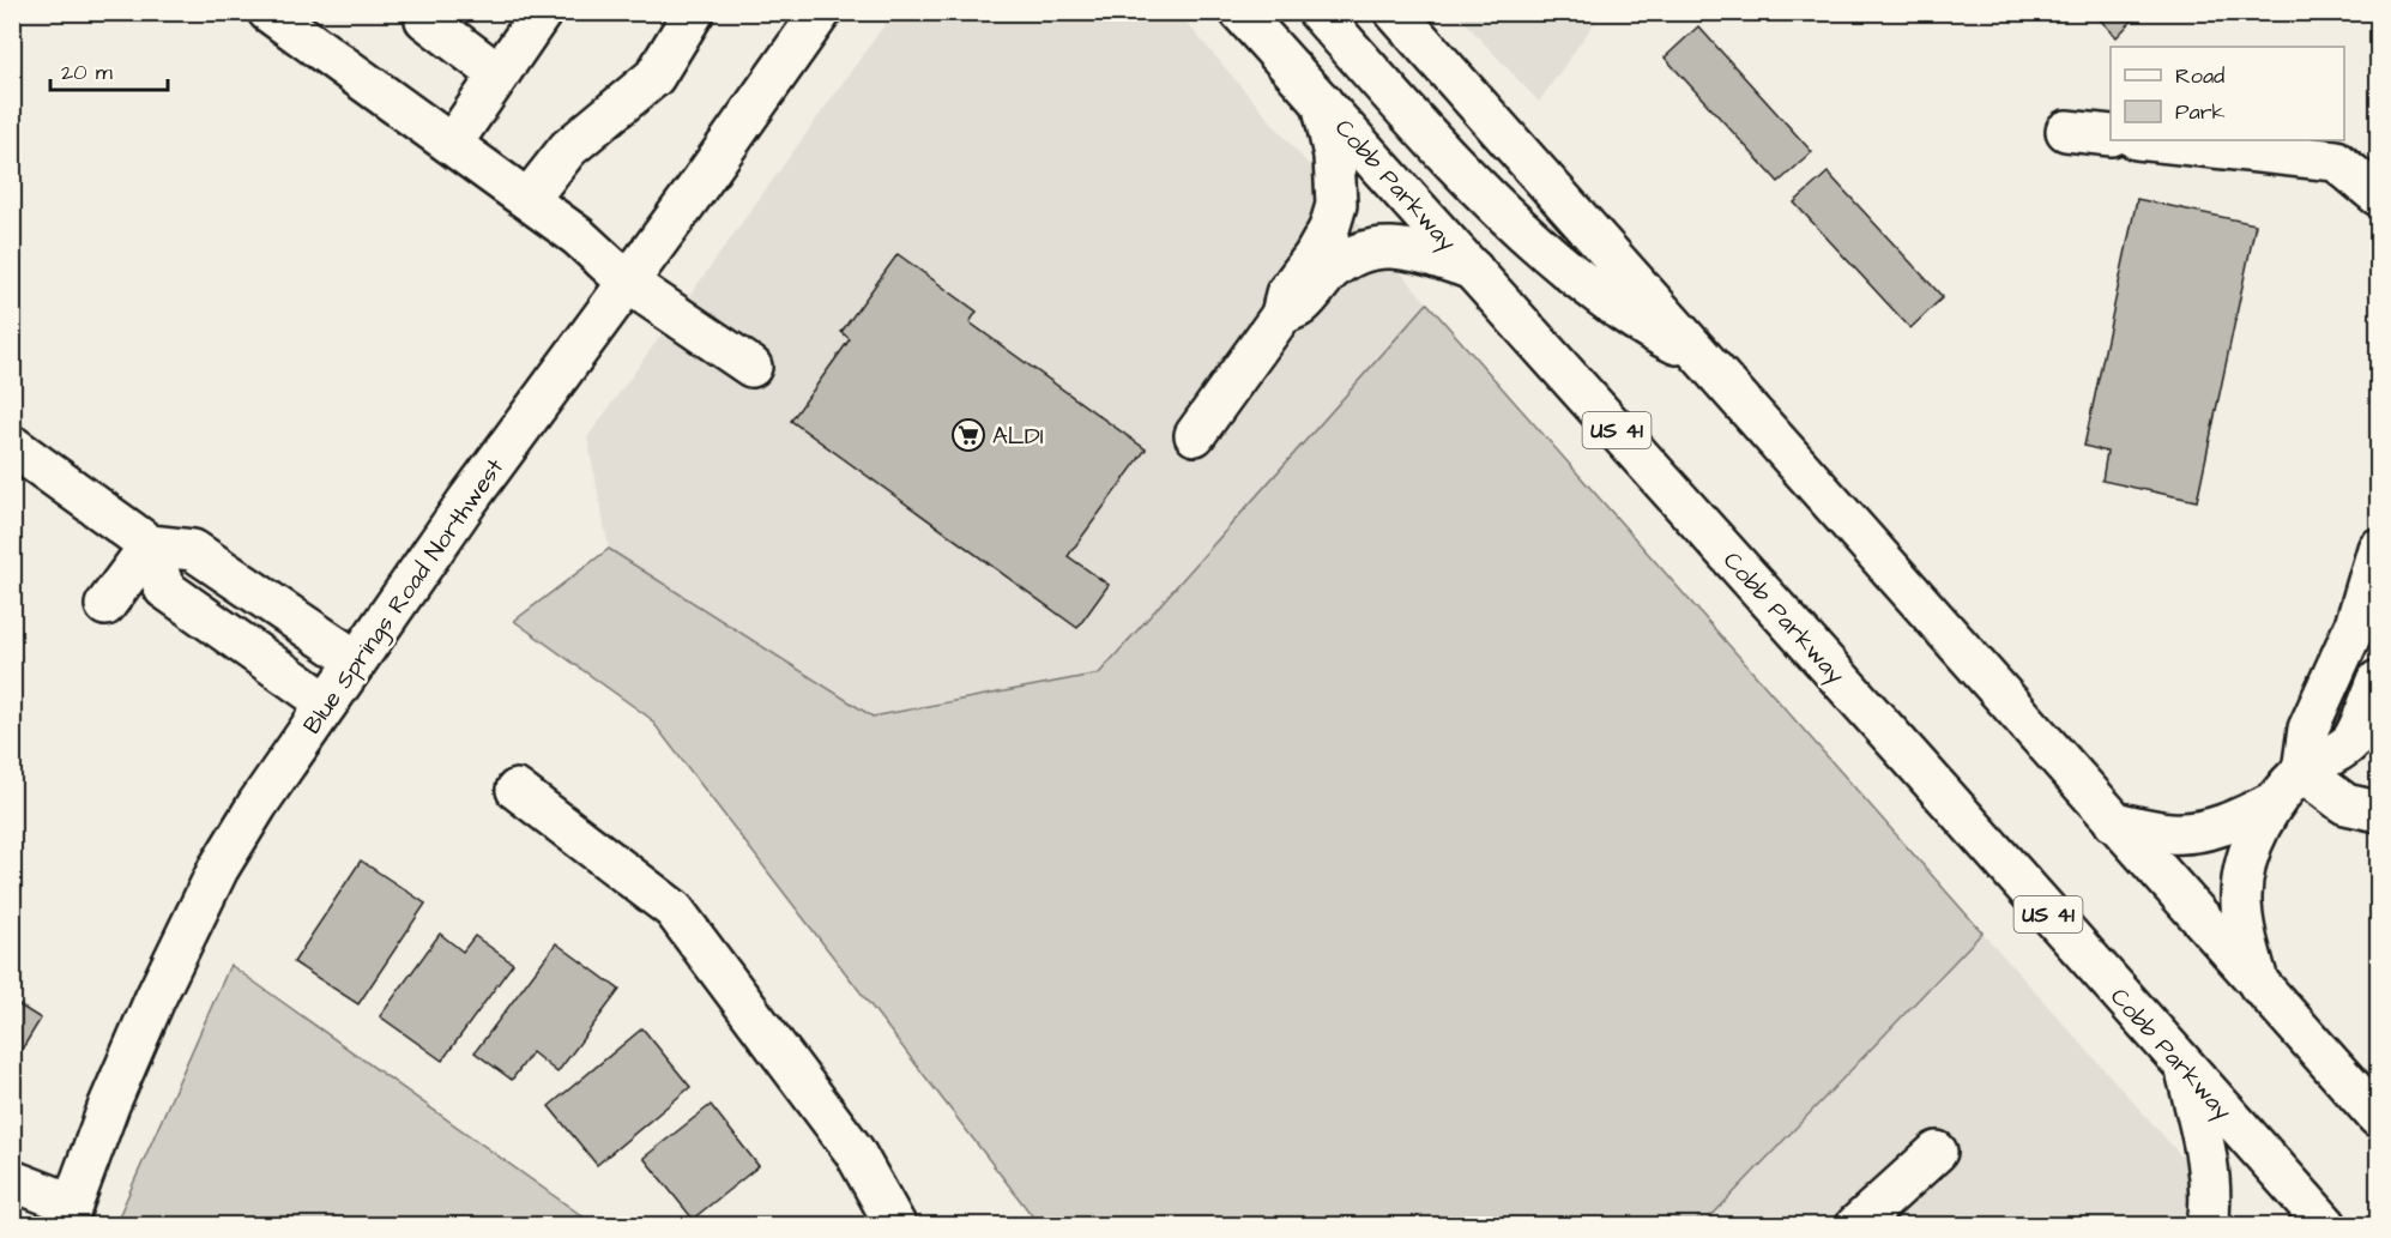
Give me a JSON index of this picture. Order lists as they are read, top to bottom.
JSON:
{
  "streets": {
    "main road": ["Cobb Parkway", "US 41", "Blue Springs Road Northwest"]
  },
  "places": {
    "supermarket": ["ALDI"]
  },
  "legend": ["Road", "Park"],
  "scale_bar": "20 m"
}
